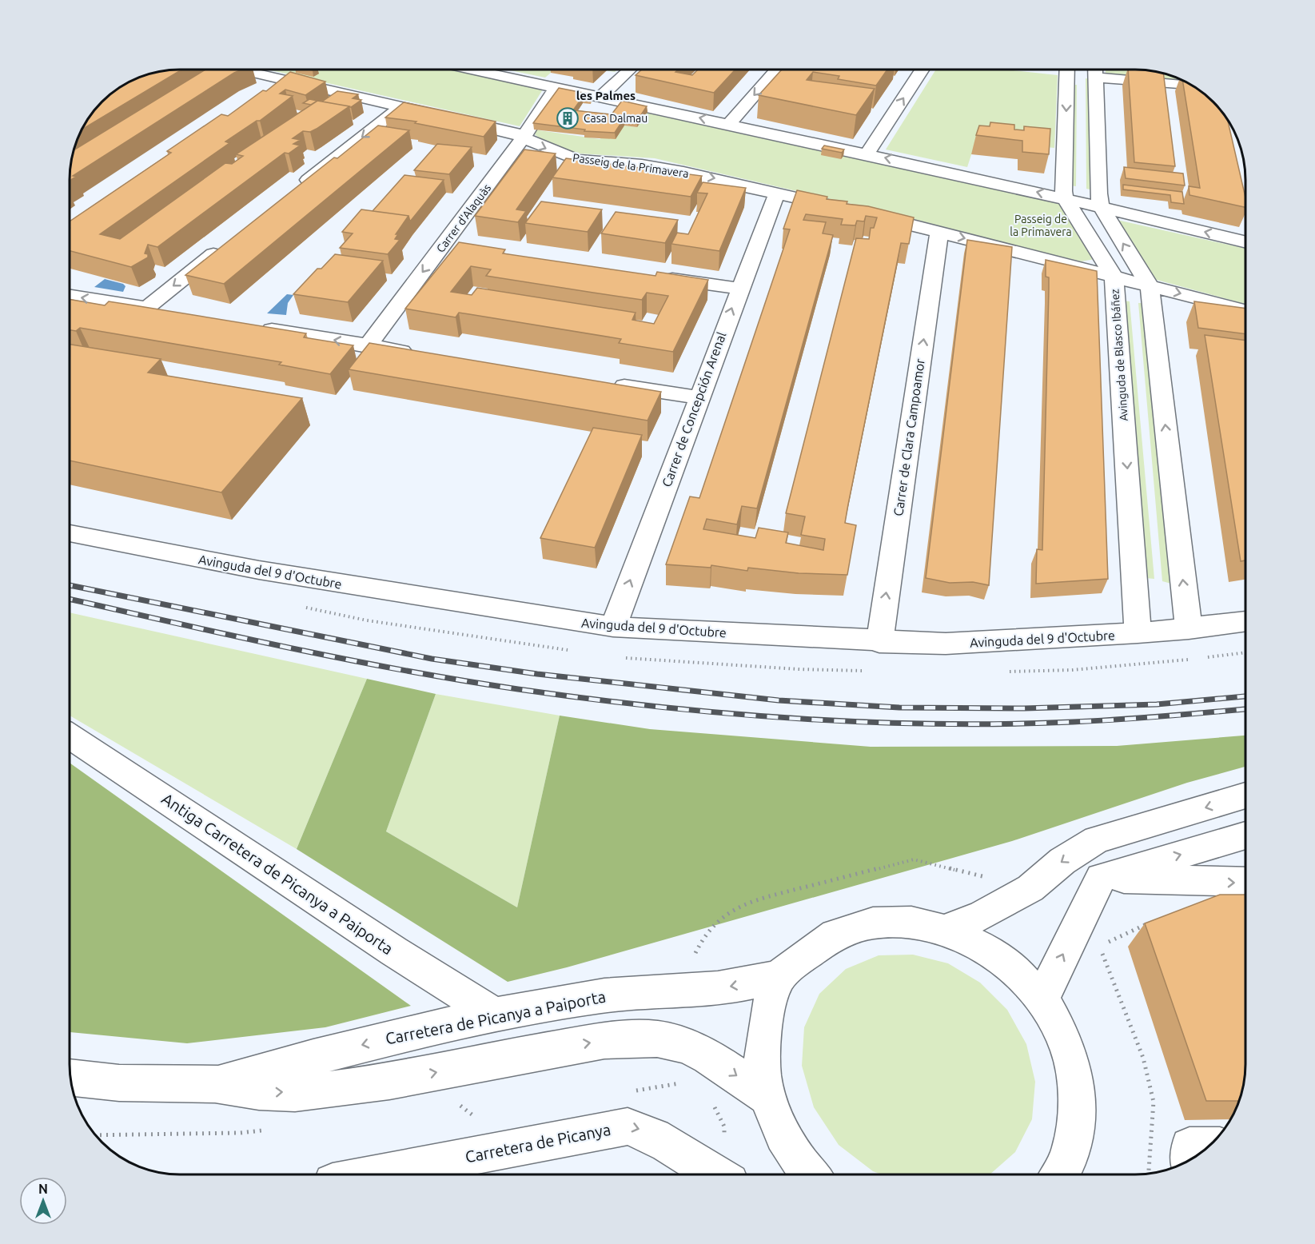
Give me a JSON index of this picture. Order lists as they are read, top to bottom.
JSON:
{
  "streets": {
    "street": [
      "Passeig de la Primavera",
      "Carrer d'Alaquàs",
      "Avinguda de Blasco Ibáñez",
      "Carrer de Concepción Arenal",
      "Carrer de Clara Campoamor",
      "Avinguda del 9 d'Octubre",
      "Antiga Carretera de Picanya a Paiporta",
      "Carretera de Picanya a Paiporta",
      "Carretera de Picanya"
    ]
  },
  "crossings": [
    ["Passeig de la Primavera", "Carrer d'Alaquàs"],
    ["Passeig de la Primavera", "Carrer de Concepción Arenal"],
    ["Avinguda de Blasco Ibáñez", "Avinguda del 9 d'Octubre"],
    ["Carrer de Concepción Arenal", "Avinguda del 9 d'Octubre"],
    ["Carrer de Clara Campoamor", "Avinguda del 9 d'Octubre"],
    ["Antiga Carretera de Picanya a Paiporta", "Carretera de Picanya a Paiporta"]
  ],
  "one_way": ["Carrer de Concepción Arenal", "Carrer de Clara Campoamor", "Carretera de Picanya"],
  "districts": ["les Palmes"],
  "parks": ["Passeig de la Primavera"],
  "places": {
    "building": ["Casa Dalmau"]
  },
  "north": "top"
}
